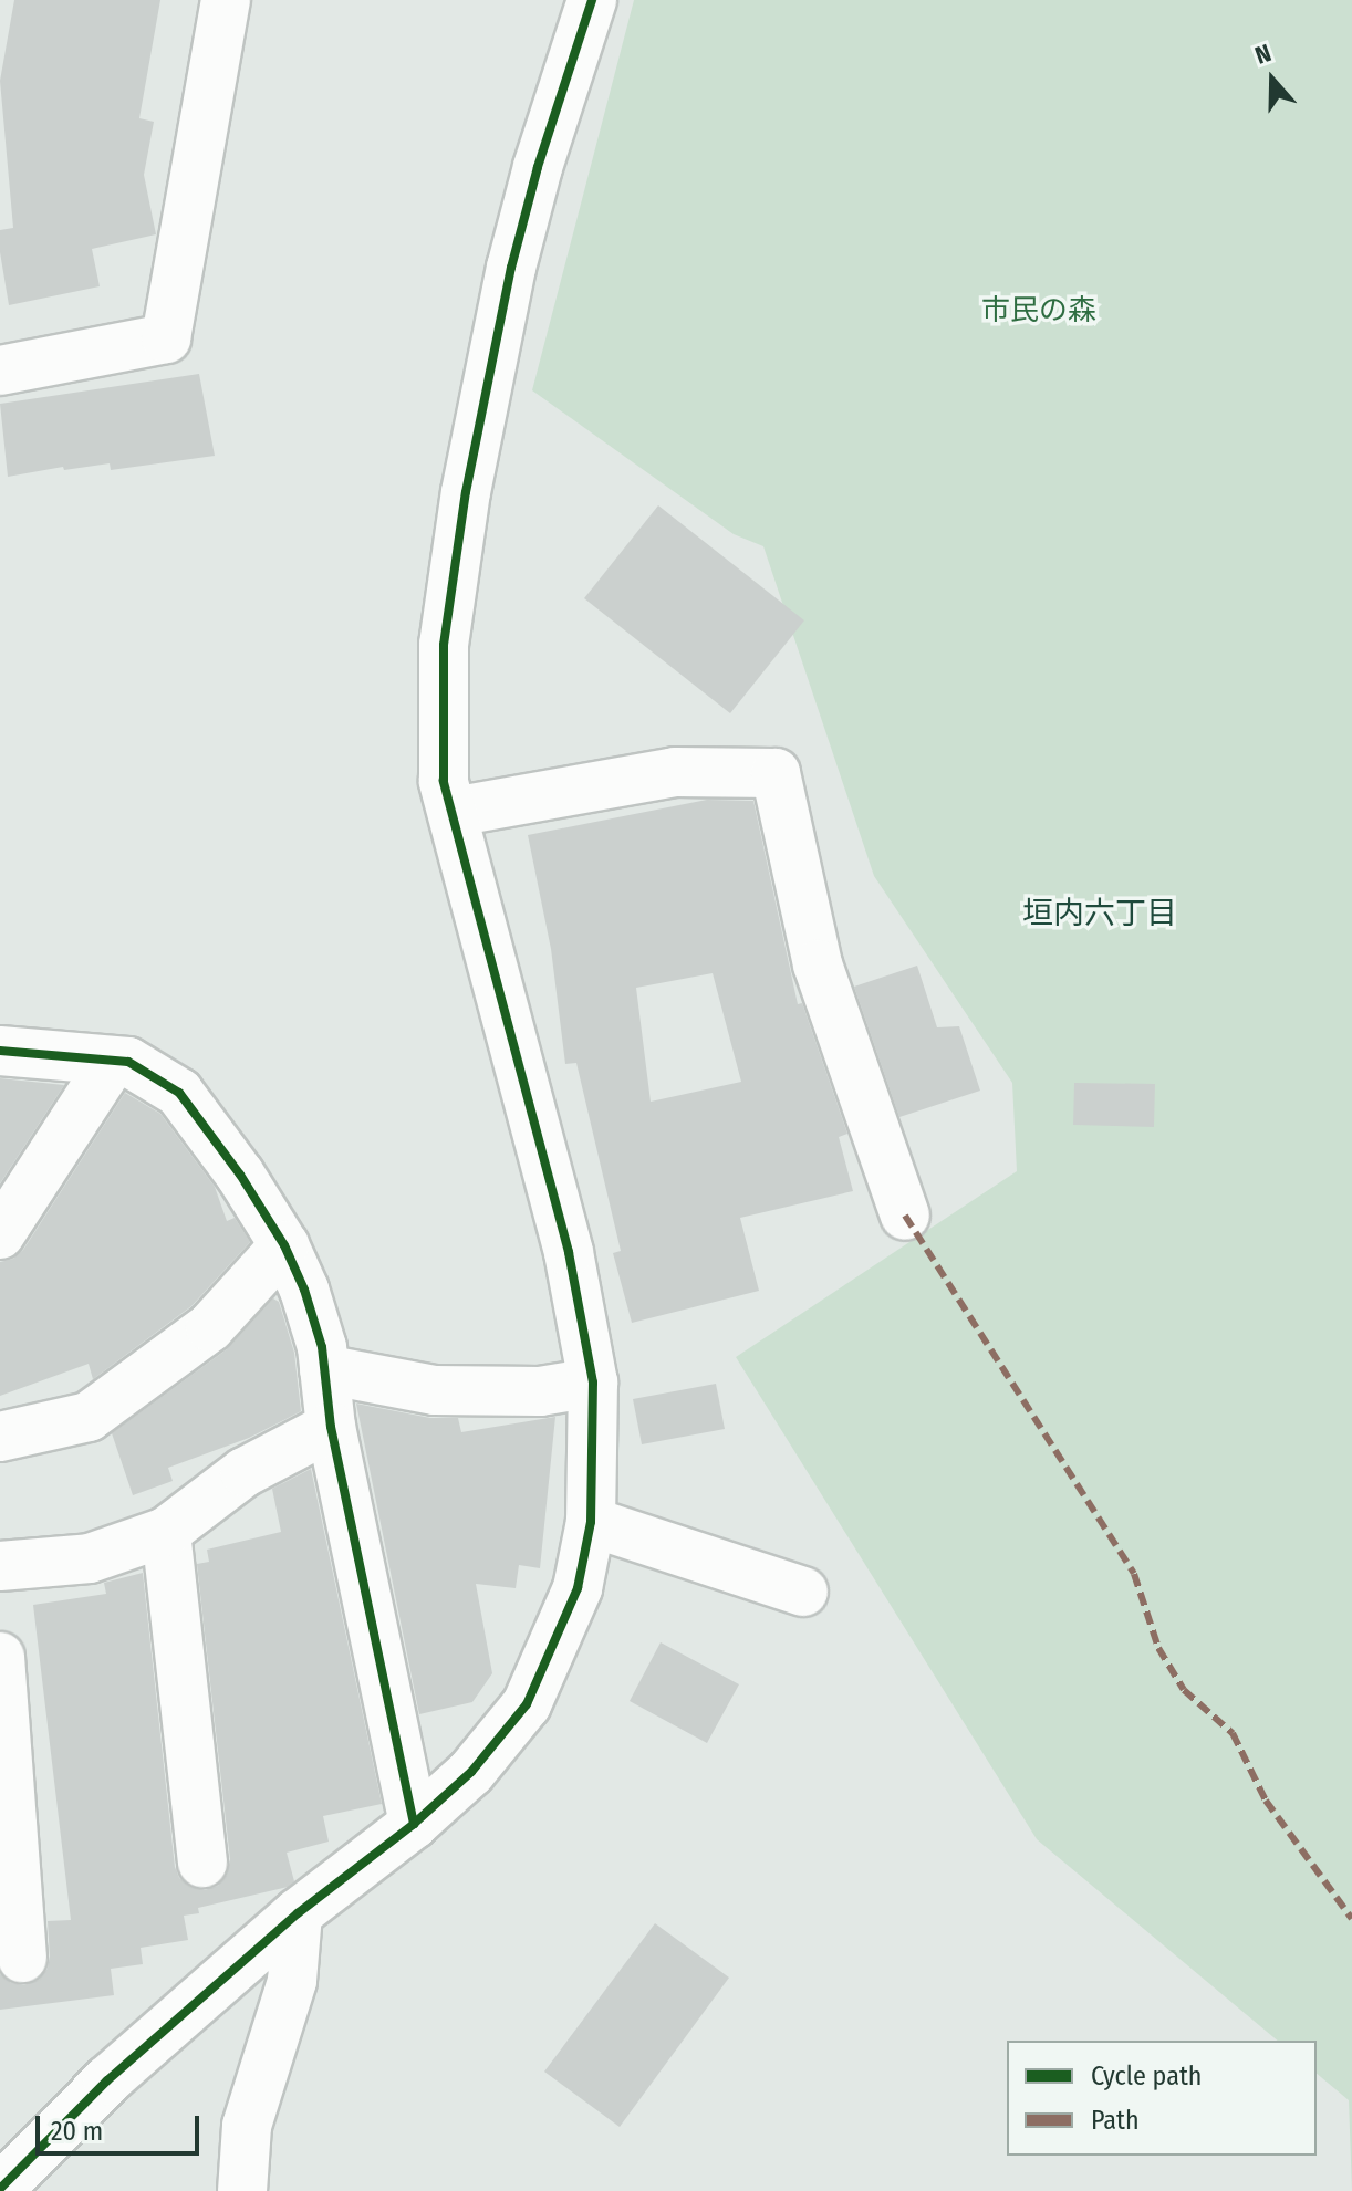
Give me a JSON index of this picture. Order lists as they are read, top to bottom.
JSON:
{
  "districts": ["垣内六丁目"],
  "parks": ["市民の森"],
  "legend": ["Cycle path", "Path"],
  "scale_bar": "20 m",
  "north": "top"
}
